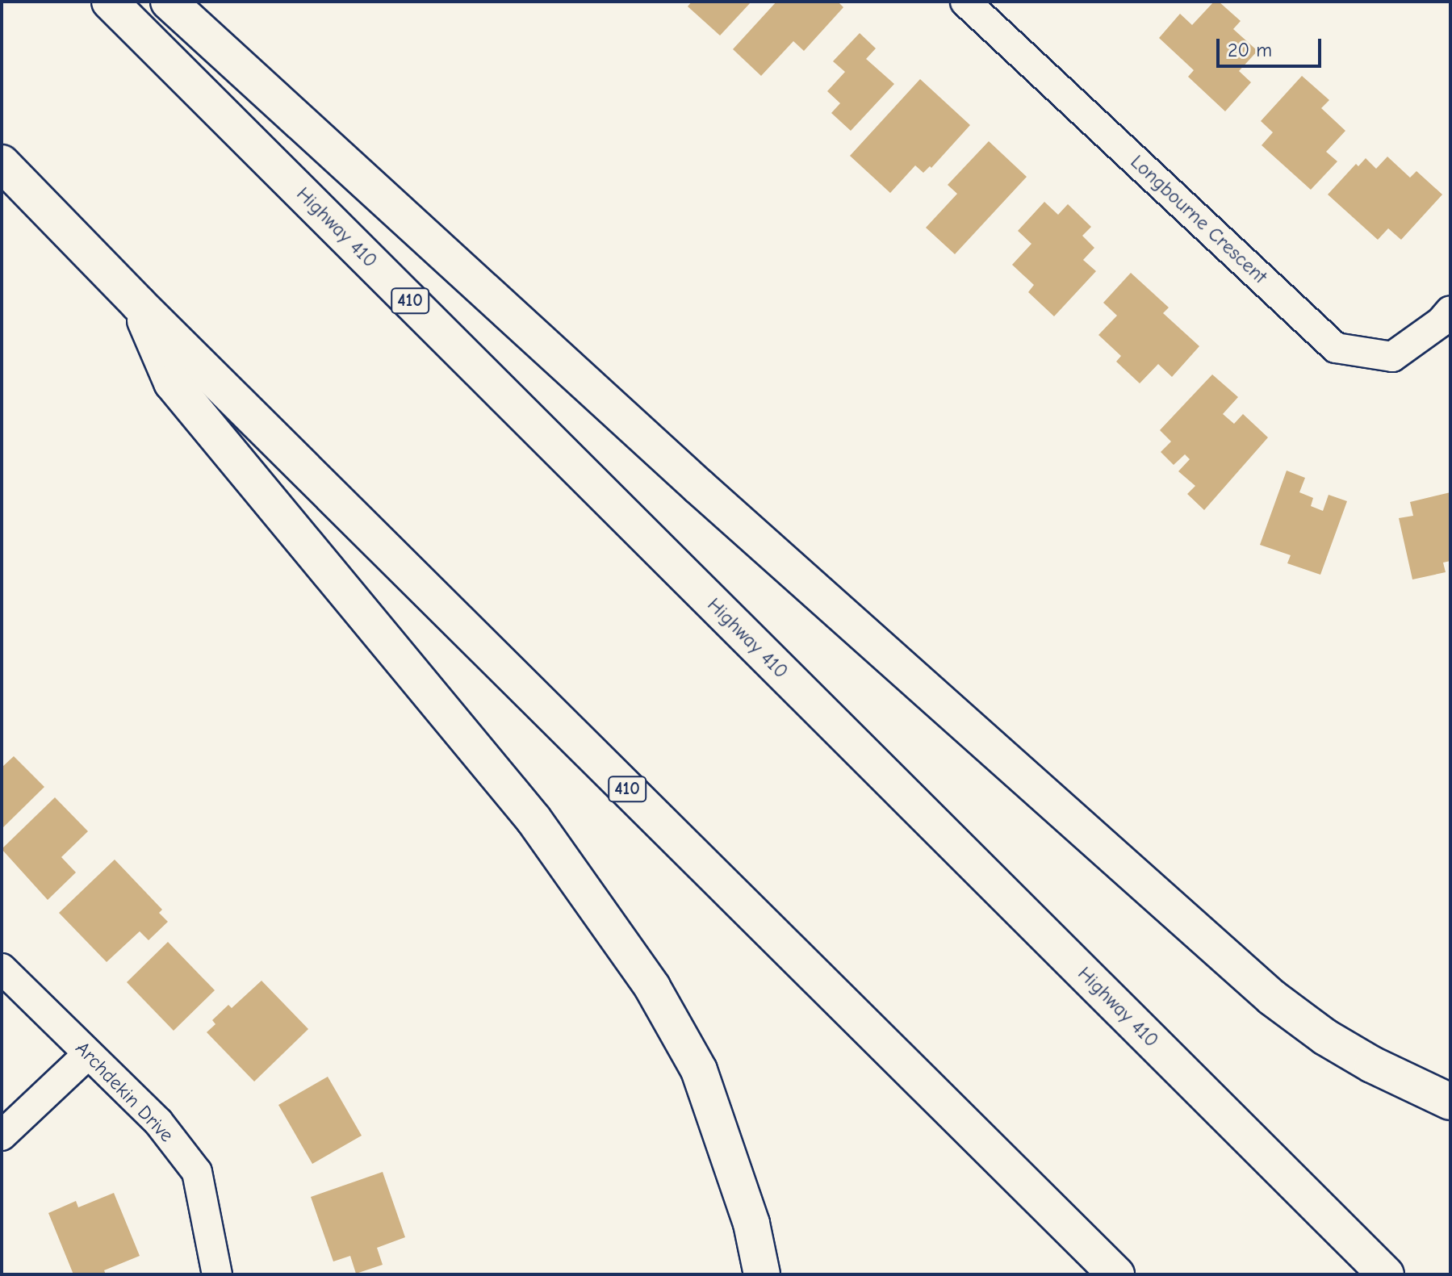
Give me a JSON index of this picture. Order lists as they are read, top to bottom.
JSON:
{
  "streets": {
    "highway": ["Highway 410", "410"],
    "street": ["Longbourne Crescent", "Archdekin Drive"]
  },
  "scale_bar": "20 m"
}
